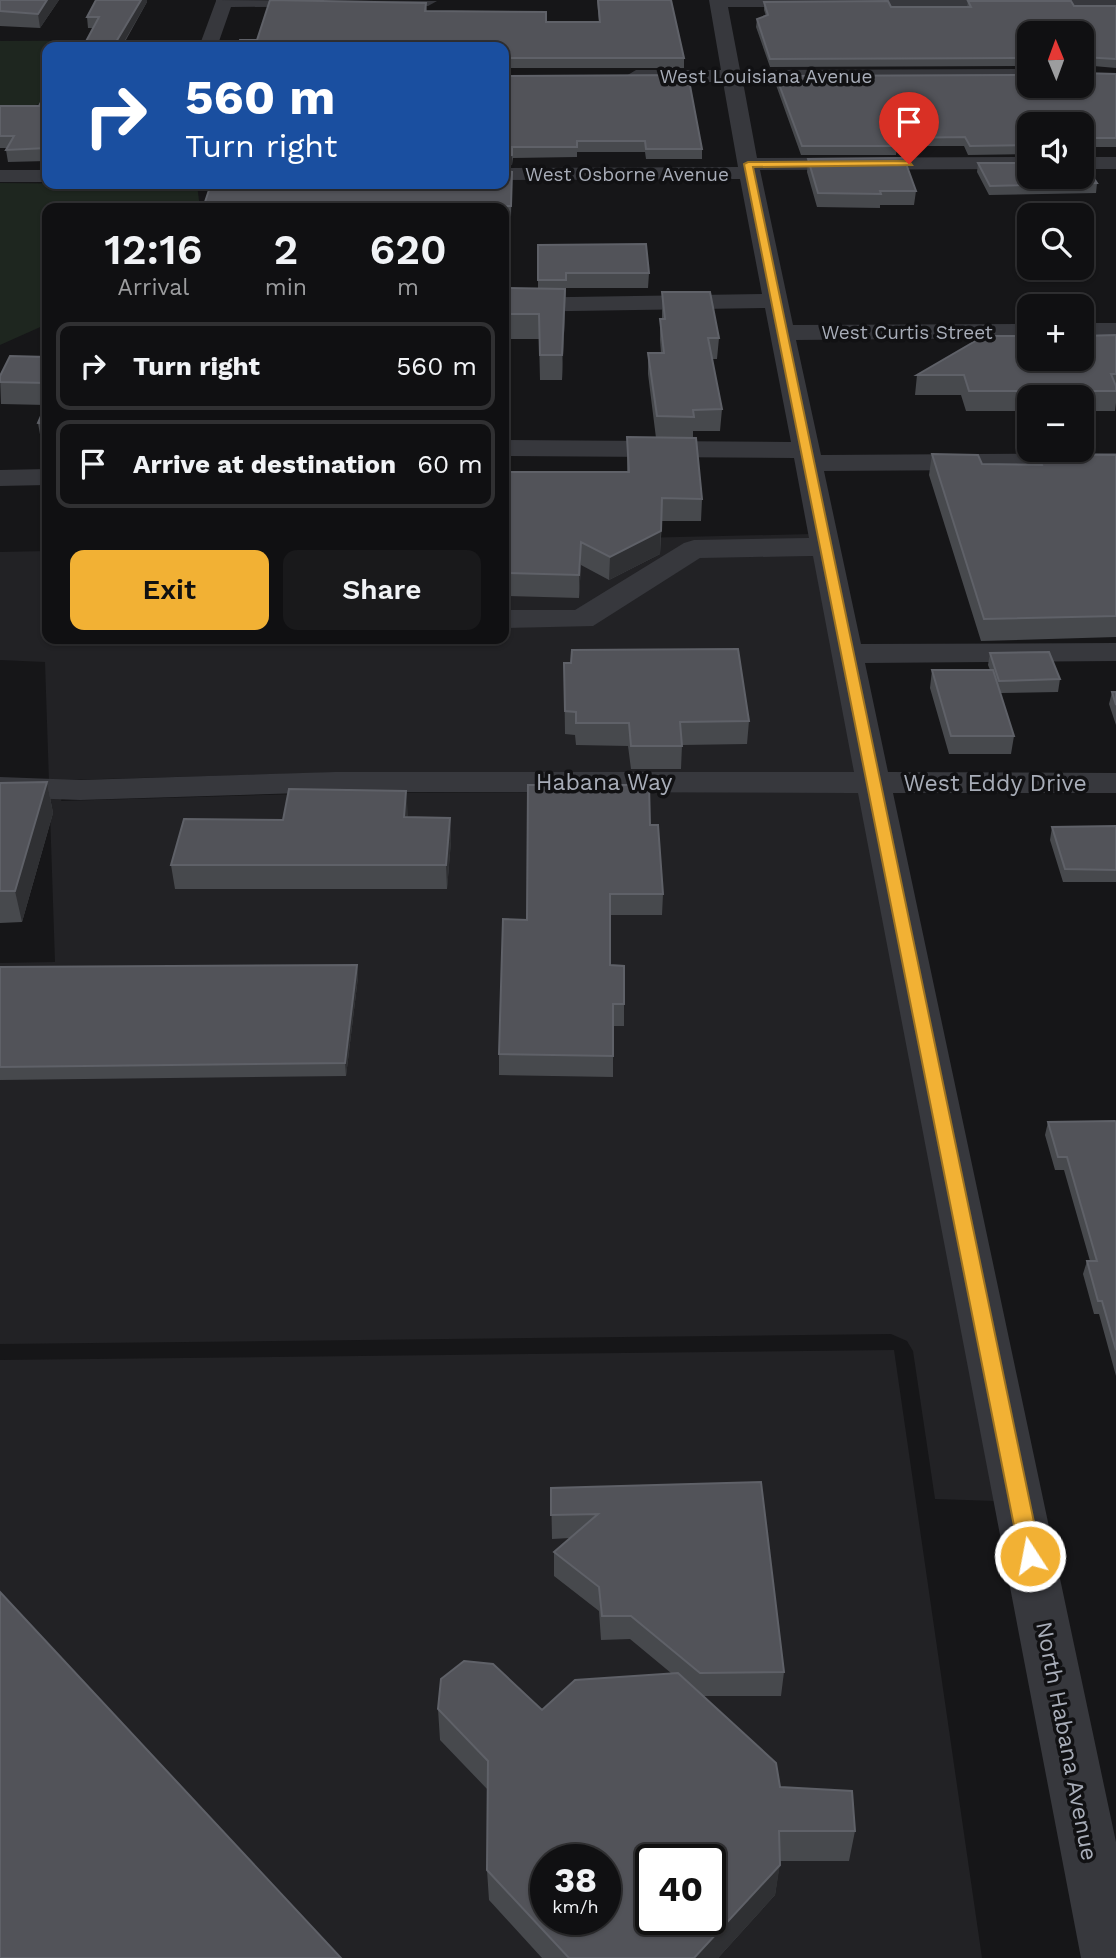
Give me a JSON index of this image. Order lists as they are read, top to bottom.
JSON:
{
  "streets": {
    "street": [
      "West Louisiana Avenue",
      "West Osborne Avenue",
      "West Curtis Street",
      "Habana Way",
      "West Eddy Drive",
      "North Habana Avenue"
    ]
  },
  "crossings": [
    ["West Louisiana Avenue", "North Habana Avenue"],
    ["West Osborne Avenue", "North Habana Avenue"],
    ["West Curtis Street", "North Habana Avenue"],
    ["Habana Way", "West Eddy Drive"],
    ["Habana Way", "North Habana Avenue"],
    ["West Eddy Drive", "North Habana Avenue"]
  ],
  "north": "top",
  "page": {
    "map_buttons": ["+", "−"],
    "turn": ["560 m", "Turn right"],
    "eta": [
      "12:16",
      "Arrival",
      "2",
      "min",
      "620",
      "m"
    ],
    "list": [
      {
        "name": "Turn right",
        "value": "560 m"
      },
      {
        "name": "Arrive at destination",
        "value": "60 m"
      }
    ],
    "buttons": ["Exit", "Share"],
    "speed": "38 km/h",
    "limit": "40"
  }
}
